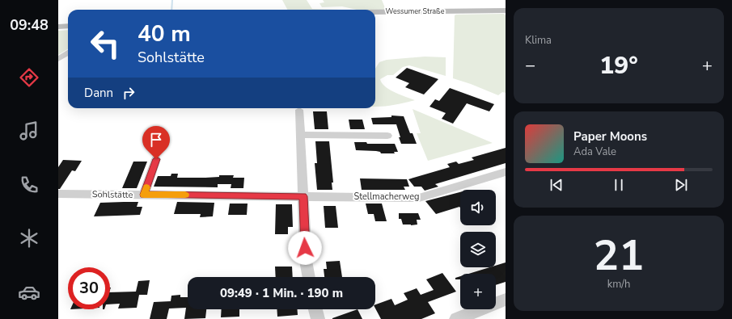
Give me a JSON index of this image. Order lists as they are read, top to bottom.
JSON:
{
  "streets": {
    "main road": ["Wessumer Straße"],
    "street": ["Sohlstätte", "Stellmacherweg"]
  },
  "crossings": [
    ["Sohlstätte", "Stellmacherweg"]
  ],
  "page": {
    "tabs": "09:48",
    "tile": [
      "Klima",
      ["21", "km/h"]
    ],
    "turn": ["40 m", "Sohlstätte"],
    "heat": ["−", "19°", "+"],
    "then": "Dann",
    "song": ["Paper Moons", "Ada Vale"],
    "map_buttons": "+",
    "limit": "30",
    "trip": "09:49 · 1 Min. · 190 m"
  }
}
